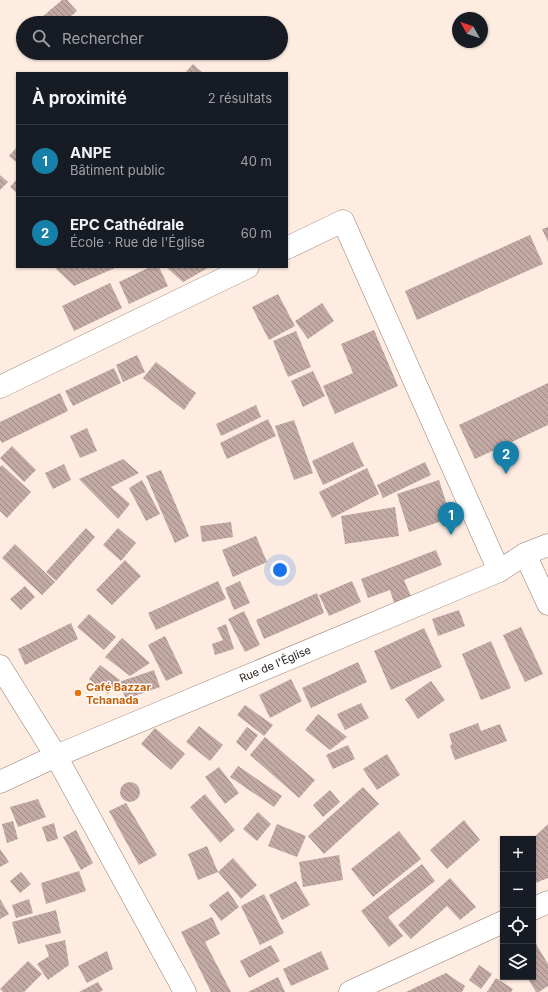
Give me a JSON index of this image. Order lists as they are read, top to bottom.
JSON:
{
  "streets": {
    "street": ["Rue de l'Église"]
  },
  "places": ["Café Bazzar Tchanada"],
  "north": "top left",
  "page": {
    "search": "Rechercher",
    "heading": ["À proximité", "2 résultats"],
    "list": [
      {
        "mark": "1",
        "name": "ANPE",
        "note": "Bâtiment public",
        "value": "40 m"
      },
      {
        "mark": "2",
        "name": "EPC Cathédrale",
        "note": "École · Rue de l'Église",
        "value": "60 m"
      }
    ],
    "pins": ["2", "1"],
    "map_buttons": ["+", "−"]
  }
}
